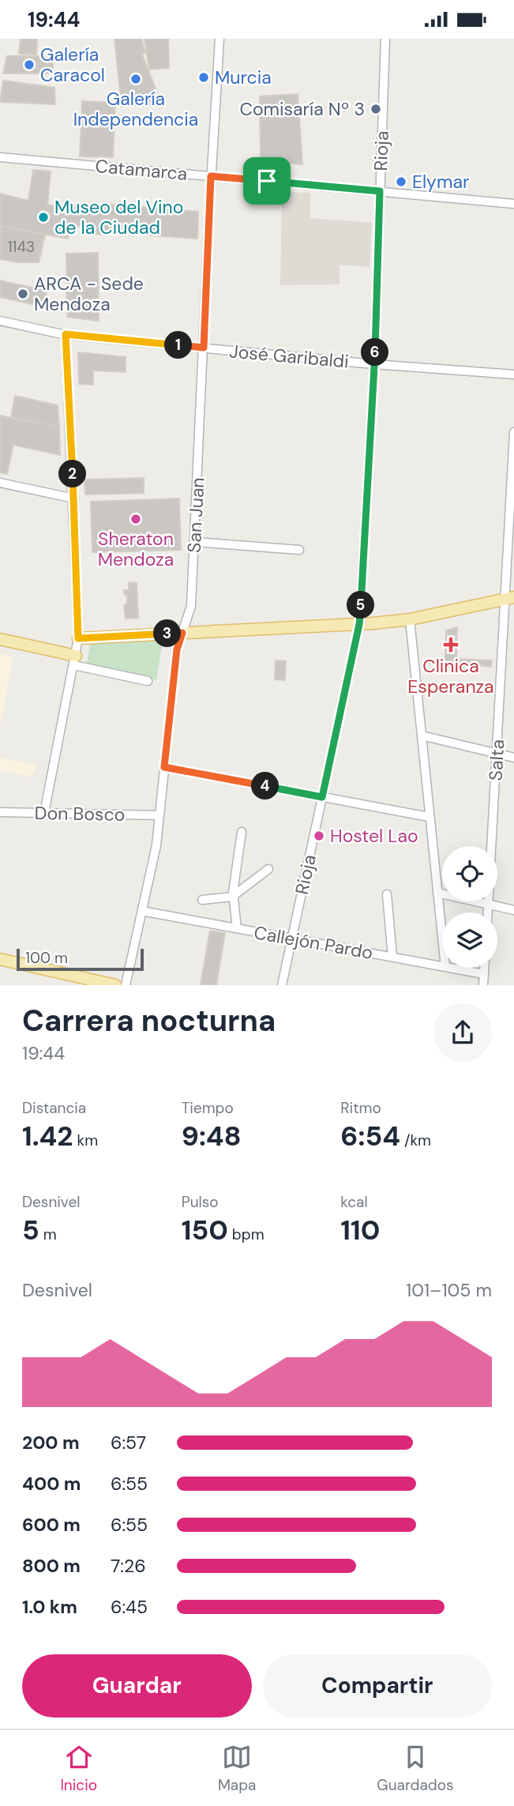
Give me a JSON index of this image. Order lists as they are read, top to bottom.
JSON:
{
  "streets": {
    "street": [
      "Rioja",
      "Catamarca",
      "José Garibaldi",
      "San Juan",
      "Salta",
      "Don Bosco",
      "Callejón Pardo"
    ]
  },
  "crossings": [
    ["Rioja", "Catamarca"],
    ["Rioja", "José Garibaldi"],
    ["Rioja", "Callejón Pardo"],
    ["Catamarca", "San Juan"],
    ["José Garibaldi", "San Juan"],
    ["San Juan", "Don Bosco"],
    ["San Juan", "Callejón Pardo"]
  ],
  "places": {
    "other": [
      "Galería Caracol",
      "Murcia",
      "Galería Independencia",
      "Comisaría Nº 3",
      "Elymar",
      "Museo del Vino de la Ciudad",
      "ARCA - Sede Mendoza",
      "Sheraton Mendoza",
      "Hostel Lao"
    ],
    "health": ["Clinica Esperanza"]
  },
  "house_numbers": ["1143"],
  "scale_bar": "100 m",
  "page": {
    "status": "19:44",
    "pins": [
      "1",
      "6",
      "2",
      "5",
      "3",
      "4"
    ],
    "scale": "100 m",
    "heading": ["Carrera nocturna", "19:44"],
    "stats": [
      ["Distancia", "1.42 km"],
      ["Tiempo", "9:48"],
      ["Ritmo", "6:54 /km"],
      ["Desnivel", "5 m"],
      ["Pulso", "150 bpm"],
      ["kcal", "110"]
    ],
    "chart": ["Desnivel", "101–105 m"],
    "list": [
      {
        "name": "200 m",
        "note": "6:57"
      },
      {
        "name": "400 m",
        "note": "6:55"
      },
      {
        "name": "600 m",
        "note": "6:55"
      },
      {
        "name": "800 m",
        "note": "7:26"
      },
      {
        "name": "1.0 km",
        "note": "6:45"
      }
    ],
    "buttons": ["Guardar", "Compartir"],
    "tabs": ["Inicio", "Mapa", "Guardados"]
  }
}
